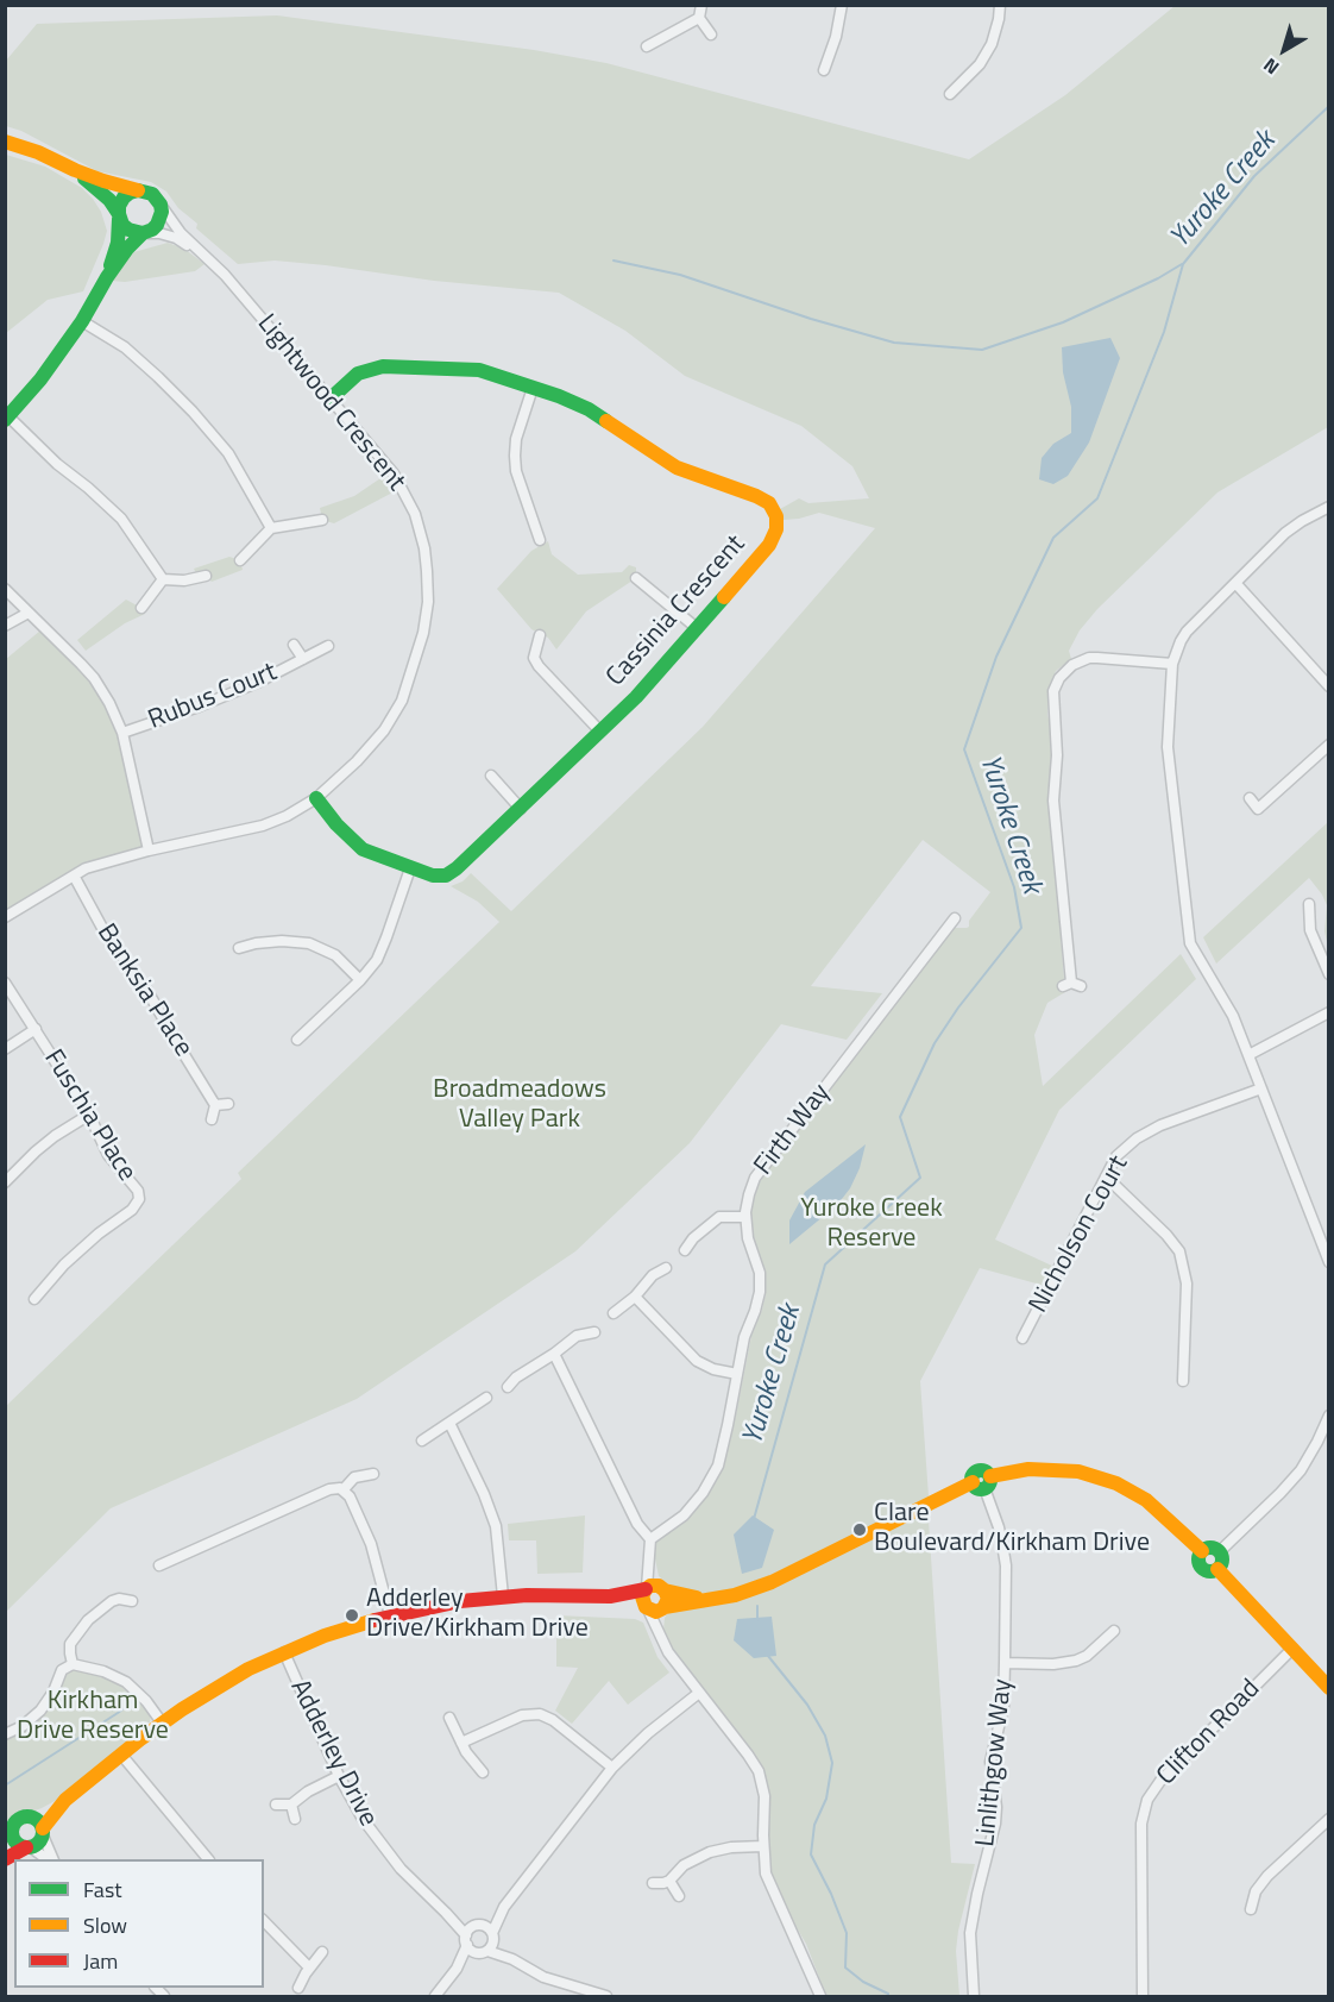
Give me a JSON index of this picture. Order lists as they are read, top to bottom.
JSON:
{
  "streets": {
    "street": [
      "Lightwood Crescent",
      "Cassinia Crescent",
      "Rubus Court",
      "Banksia Place",
      "Fuschia Place",
      "Firth Way",
      "Nicholson Court",
      "Clifton Road",
      "Adderley Drive",
      "Linlithgow Way"
    ]
  },
  "crossings": [
    ["Lightwood Crescent", "Cassinia Crescent"],
    ["Lightwood Crescent", "Banksia Place"]
  ],
  "water": ["Yuroke Creek"],
  "parks": ["Broadmeadows Valley Park", "Yuroke Creek Reserve", "Kirkham Drive Reserve"],
  "places": ["Clare Boulevard/Kirkham Drive", "Adderley Drive/Kirkham Drive"],
  "legend": ["Fast", "Slow", "Jam"],
  "north": "bottom left"
}
